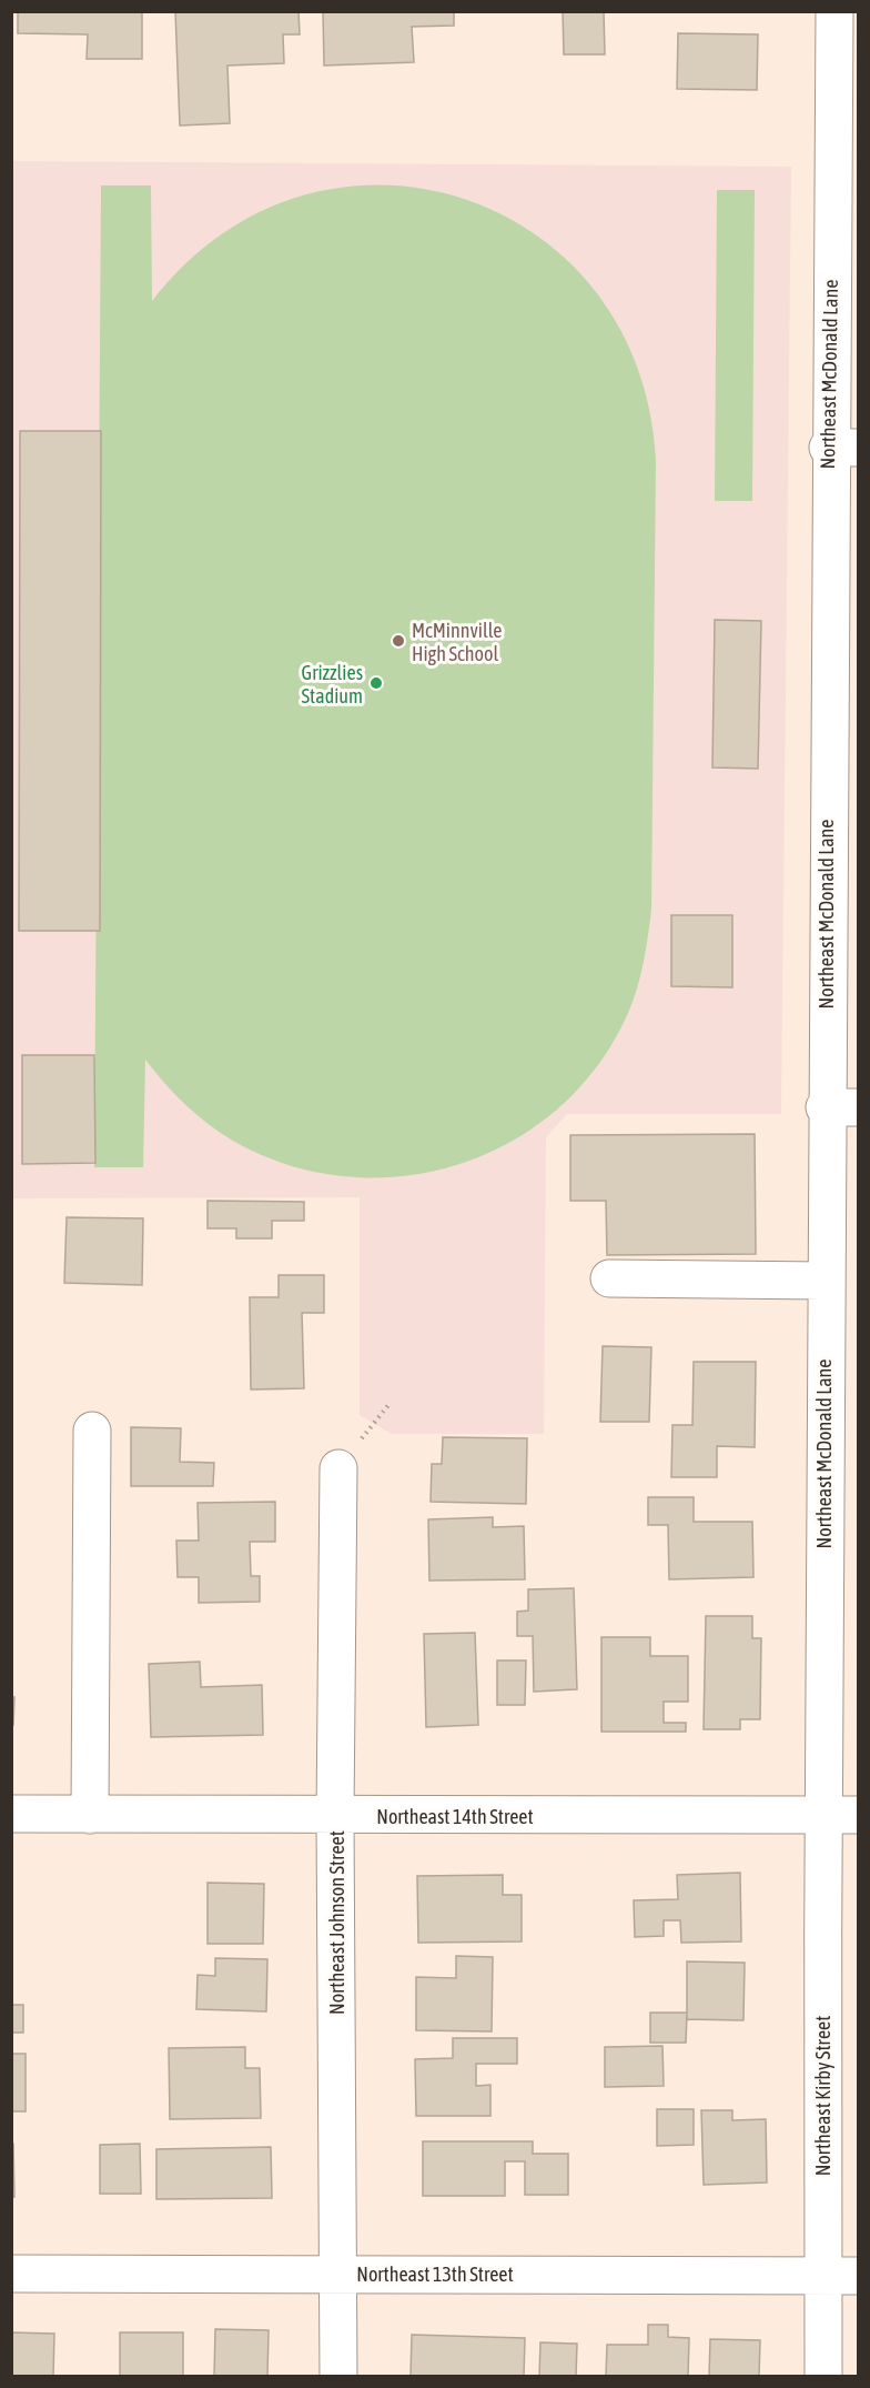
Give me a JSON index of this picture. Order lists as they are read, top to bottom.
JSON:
{
  "streets": {
    "street": [
      "Northeast McDonald Lane",
      "Northeast 14th Street",
      "Northeast Johnson Street",
      "Northeast Kirby Street",
      "Northeast 13th Street"
    ]
  },
  "crossings": [
    ["Northeast McDonald Lane", "Northeast 14th Street"],
    ["Northeast McDonald Lane", "Northeast Kirby Street"],
    ["Northeast 14th Street", "Northeast Johnson Street"],
    ["Northeast 14th Street", "Northeast Kirby Street"],
    ["Northeast Johnson Street", "Northeast 13th Street"],
    ["Northeast Kirby Street", "Northeast 13th Street"]
  ],
  "places": ["McMinnville High School", "Grizzlies Stadium"]
}
